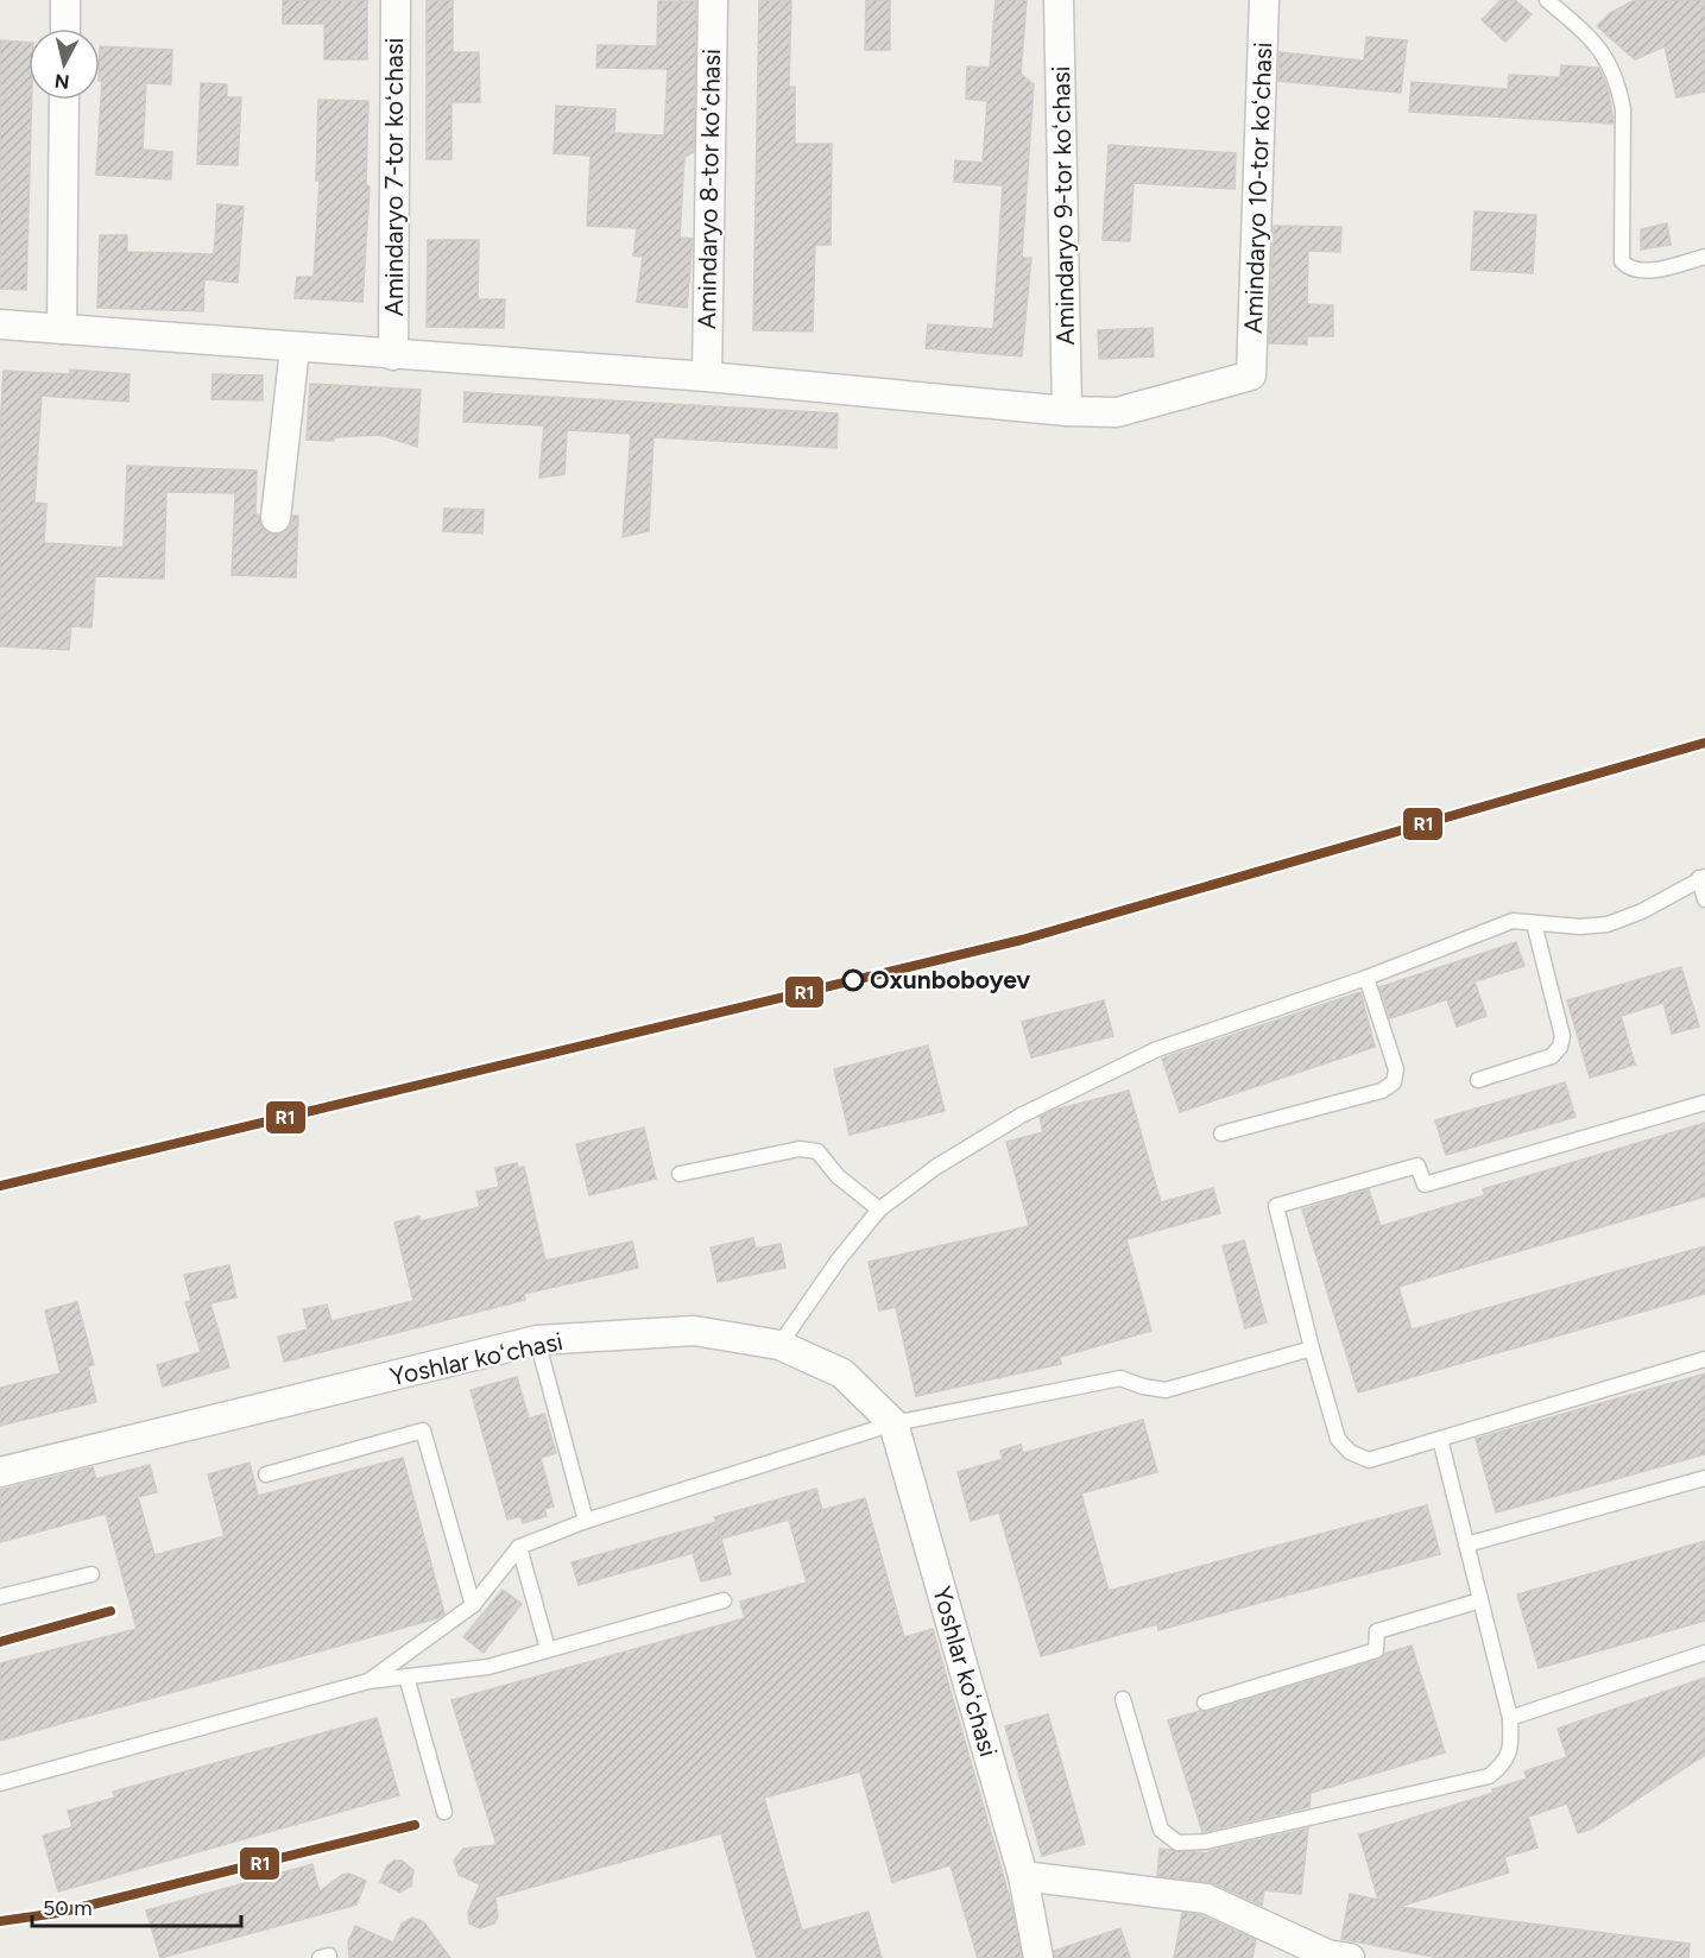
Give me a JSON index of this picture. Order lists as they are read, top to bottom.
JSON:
{
  "streets": {
    "street": [
      "Amindaryo 7-tor koʻchasi",
      "Amindaryo 10-tor koʻchasi",
      "Amindaryo 8-tor koʻchasi",
      "Amindaryo 9-tor koʻchasi",
      "Yoshlar koʻchasi"
    ]
  },
  "crossings": [
    ["Amindaryo 10-tor koʻchasi", "Amindaryo 9-tor koʻchasi"]
  ],
  "places": ["Oxunboboyev"],
  "lines": ["transit line R1"],
  "scale_bar": "50 m",
  "north": "bottom"
}
